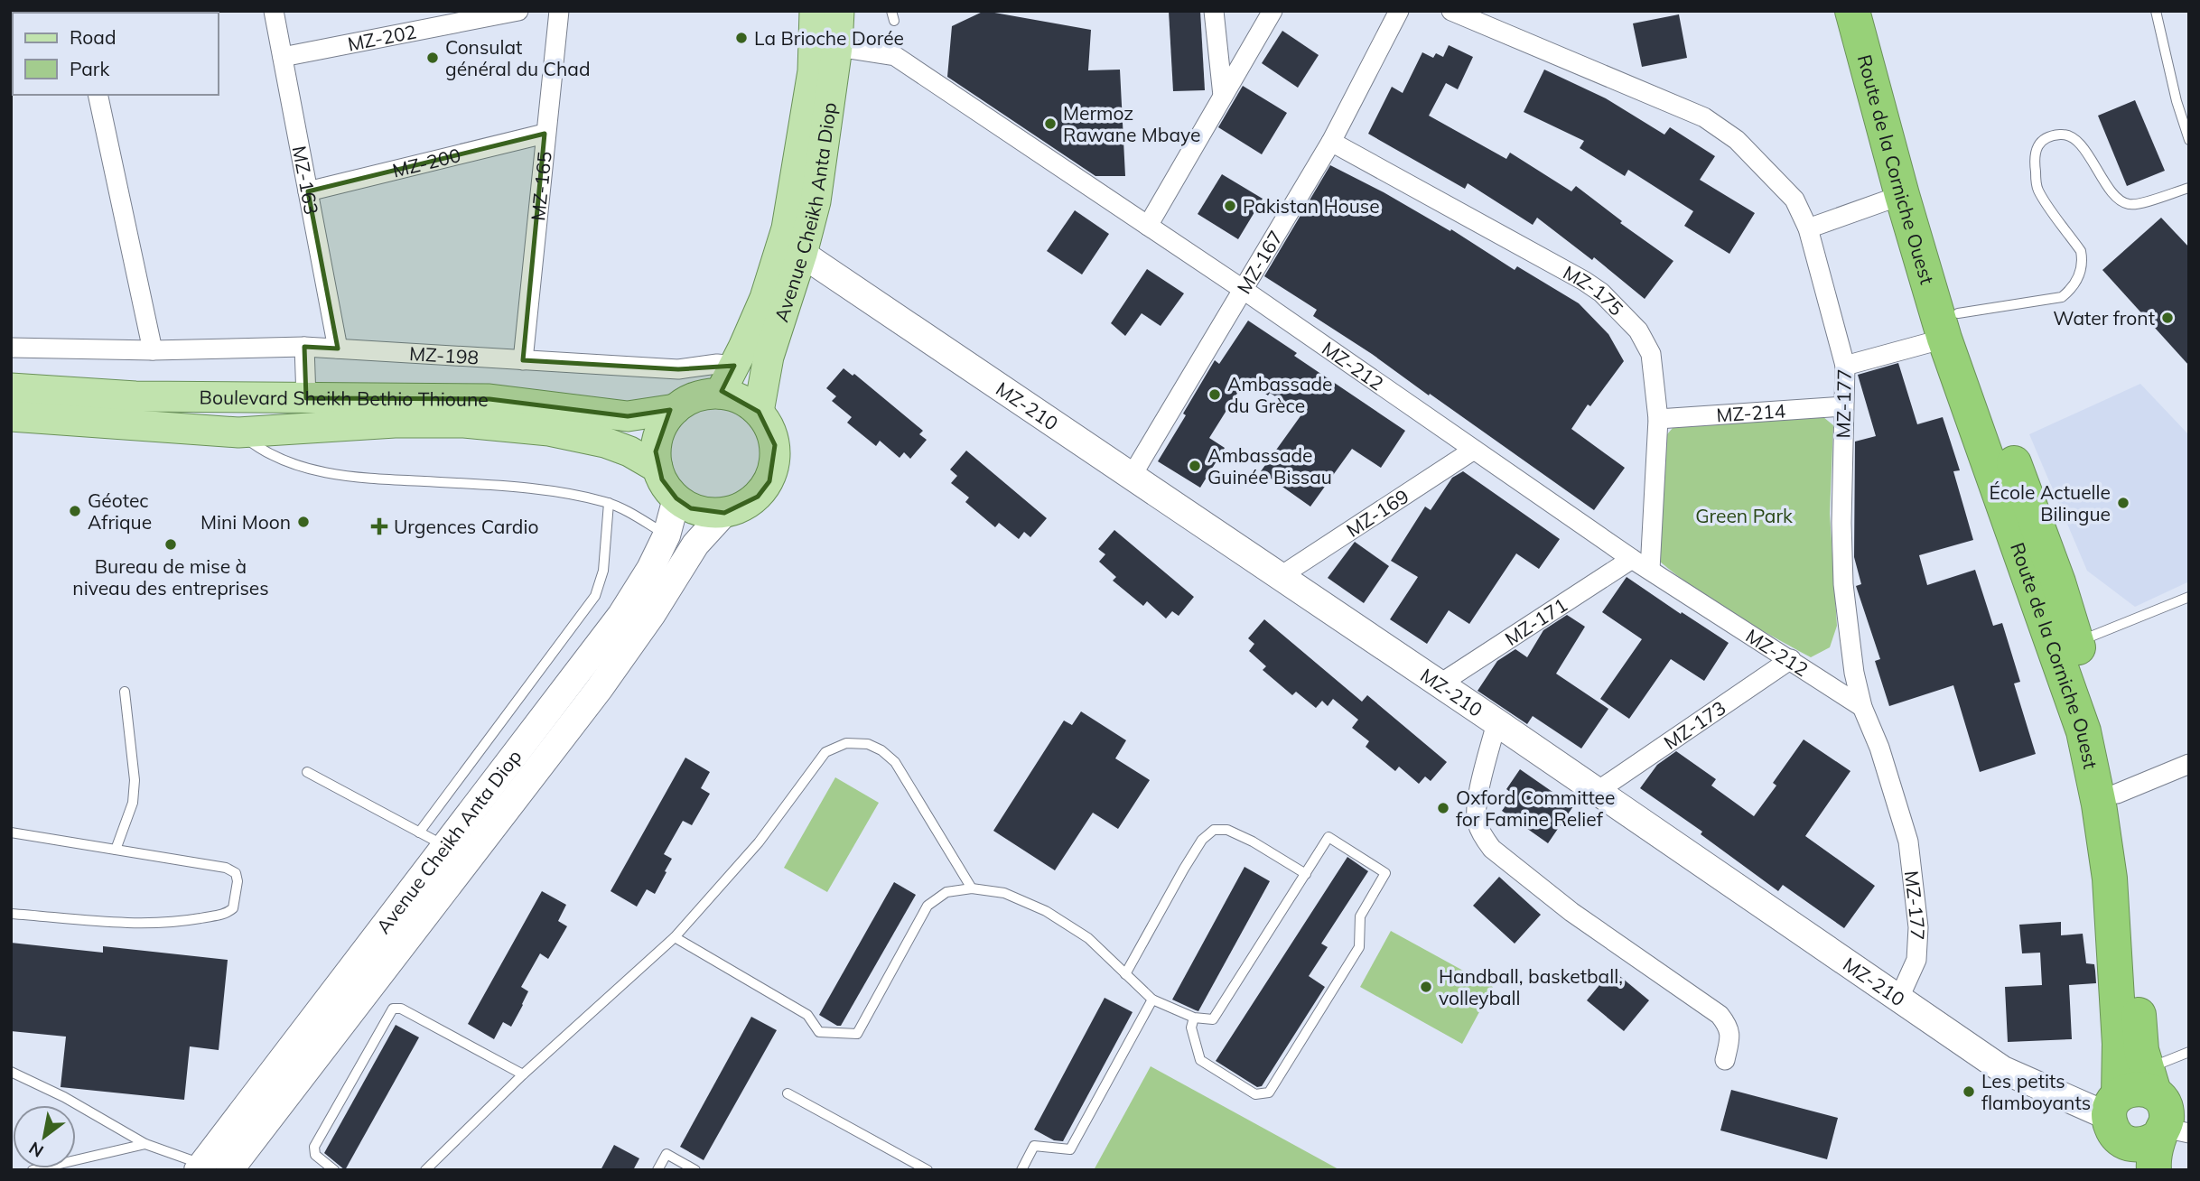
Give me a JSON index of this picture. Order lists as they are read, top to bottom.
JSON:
{
  "streets": {
    "highway": ["Route de la Corniche Ouest"],
    "main road": ["Avenue Cheikh Anta Diop", "Boulevard Sheikh Bethio Thioune"],
    "street": [
      "MZ-202",
      "MZ-200",
      "MZ-163",
      "MZ-165",
      "MZ-167",
      "MZ-175",
      "MZ-198",
      "MZ-212",
      "MZ-177",
      "MZ-210",
      "MZ-214",
      "MZ-169",
      "MZ-171",
      "MZ-173"
    ]
  },
  "crossings": [
    ["MZ-202", "MZ-163"],
    ["MZ-200", "MZ-163"],
    ["MZ-200", "MZ-165"],
    ["Route de la Corniche Ouest", "MZ-210"],
    ["MZ-163", "MZ-198"],
    ["MZ-165", "MZ-198"],
    ["Avenue Cheikh Anta Diop", "MZ-198"],
    ["Avenue Cheikh Anta Diop", "MZ-212"],
    ["Avenue Cheikh Anta Diop", "Boulevard Sheikh Bethio Thioune"],
    ["Avenue Cheikh Anta Diop", "MZ-210"],
    ["MZ-167", "MZ-175"],
    ["MZ-167", "MZ-212"],
    ["MZ-167", "MZ-210"],
    ["MZ-175", "MZ-212"],
    ["MZ-175", "MZ-214"],
    ["MZ-212", "MZ-177"],
    ["MZ-212", "MZ-169"],
    ["MZ-212", "MZ-171"],
    ["MZ-212", "MZ-173"],
    ["MZ-177", "MZ-210"],
    ["MZ-177", "MZ-214"],
    ["MZ-210", "MZ-169"],
    ["MZ-210", "MZ-171"],
    ["MZ-210", "MZ-173"]
  ],
  "parks": ["Green Park"],
  "places": {
    "other": [
      "La Brioche Dorée",
      "Consulat général du Chad",
      "Mermoz Rawane Mbaye",
      "Pakistan House",
      "Water front",
      "Ambassade du Grèce",
      "Ambassade Guinée Bissau",
      "École Actuelle Bilingue",
      "Géotec Afrique",
      "Mini Moon",
      "Bureau de mise à niveau des entreprises",
      "Oxford Committee for Famine Relief",
      "Handball, basketball, volleyball",
      "Les petits flamboyants"
    ],
    "health": ["Urgences Cardio"]
  },
  "legend": ["Road", "Park"],
  "north": "bottom left"
}
